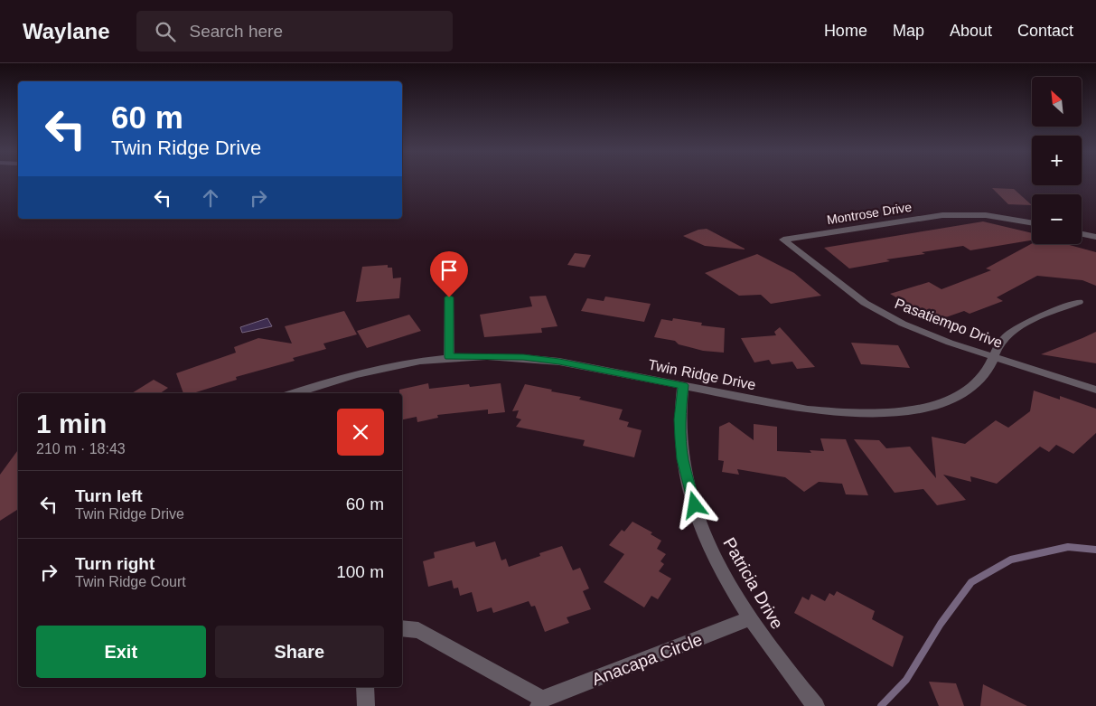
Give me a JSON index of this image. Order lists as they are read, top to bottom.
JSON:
{
  "streets": {
    "street": [
      "Montrose Drive",
      "Pasatiempo Drive",
      "Twin Ridge Drive",
      "Patricia Drive",
      "Anacapa Circle"
    ]
  },
  "crossings": [
    ["Montrose Drive", "Pasatiempo Drive"],
    ["Pasatiempo Drive", "Twin Ridge Drive"],
    ["Twin Ridge Drive", "Patricia Drive"],
    ["Patricia Drive", "Anacapa Circle"]
  ],
  "north": "top left",
  "page": {
    "header": "Waylane",
    "search": "Search here",
    "nav": [
      "Home",
      "Map",
      "About",
      "Contact"
    ],
    "map_buttons": ["+", "−"],
    "turn": ["60 m", "Twin Ridge Drive"],
    "heading": ["1 min", "210 m · 18:43"],
    "list": [
      {
        "name": "Turn left",
        "note": "Twin Ridge Drive",
        "value": "60 m"
      },
      {
        "name": "Turn right",
        "note": "Twin Ridge Court",
        "value": "100 m"
      }
    ],
    "buttons": ["Exit", "Share"]
  }
}
